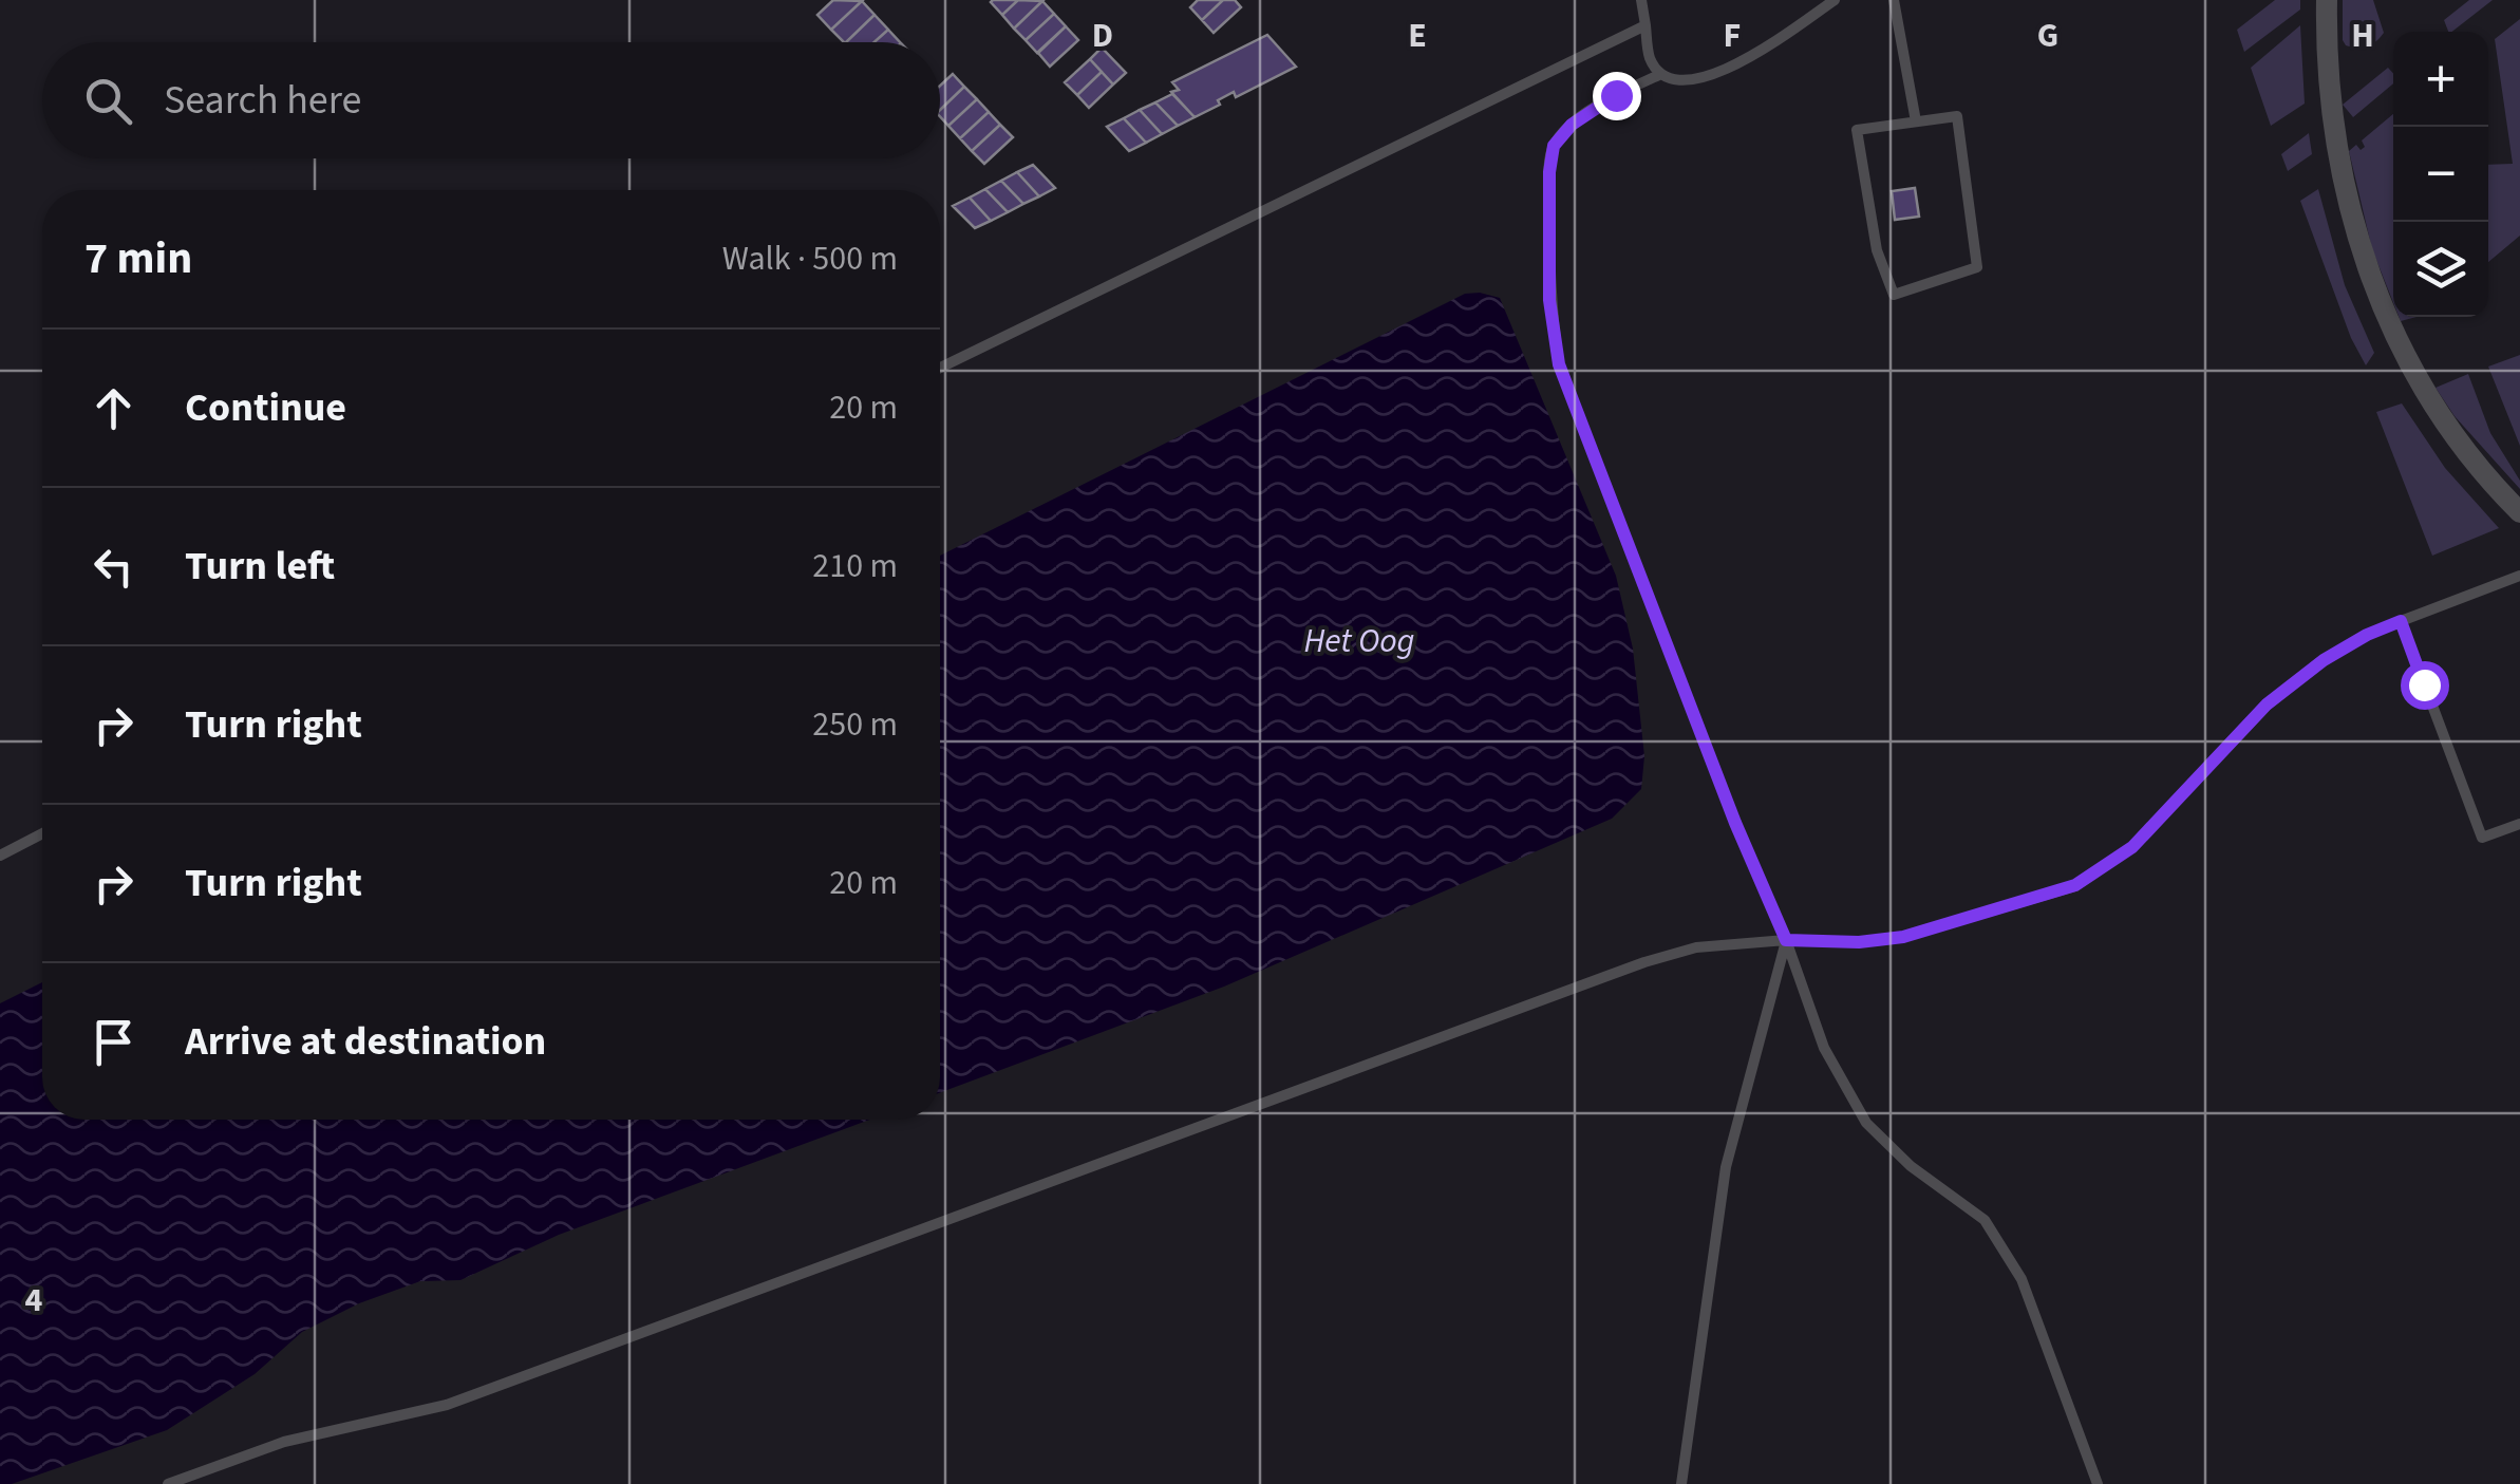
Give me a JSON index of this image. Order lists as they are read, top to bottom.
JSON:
{
  "water": ["Het Oog"],
  "page": {
    "map_buttons": ["+", "−"],
    "search": "Search here",
    "heading": ["7 min", "Walk · 500 m"],
    "list": [
      ["Continue", "20 m"],
      ["Turn left", "210 m"],
      ["Turn right", "250 m"],
      ["Turn right", "20 m"],
      "Arrive at destination"
    ]
  },
  "grid": {
    "columns": [
      "D",
      "E",
      "F",
      "G",
      "H"
    ],
    "rows": ["4"]
  }
}
